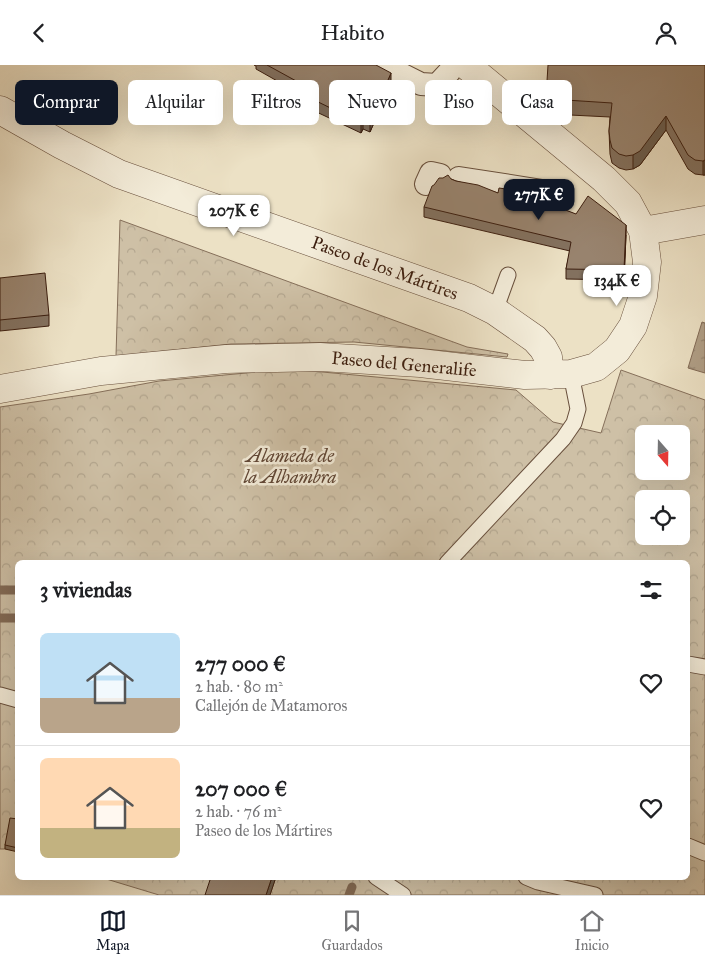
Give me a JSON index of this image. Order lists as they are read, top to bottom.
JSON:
{
  "streets": {
    "street": ["Paseo de los Mártires", "Paseo del Generalife"]
  },
  "crossings": [
    ["Paseo de los Mártires", "Paseo del Generalife"]
  ],
  "parks": ["Alameda de la Alhambra"],
  "north": "bottom",
  "page": {
    "header": "Habito",
    "chip": [
      "Comprar",
      "Alquilar",
      "Filtros",
      "Nuevo",
      "Piso",
      "Casa"
    ],
    "price": ["277K €", "207K €", "134K €"],
    "heading": "3 viviendas",
    "list": [
      {
        "name": "277 000 €",
        "note": "2 hab. · 80 m² · Callejón de Matamoros"
      },
      {
        "name": "207 000 €",
        "note": "2 hab. · 76 m² · Paseo de los Mártires"
      }
    ],
    "tabs": ["Mapa", "Guardados", "Inicio"]
  }
}
